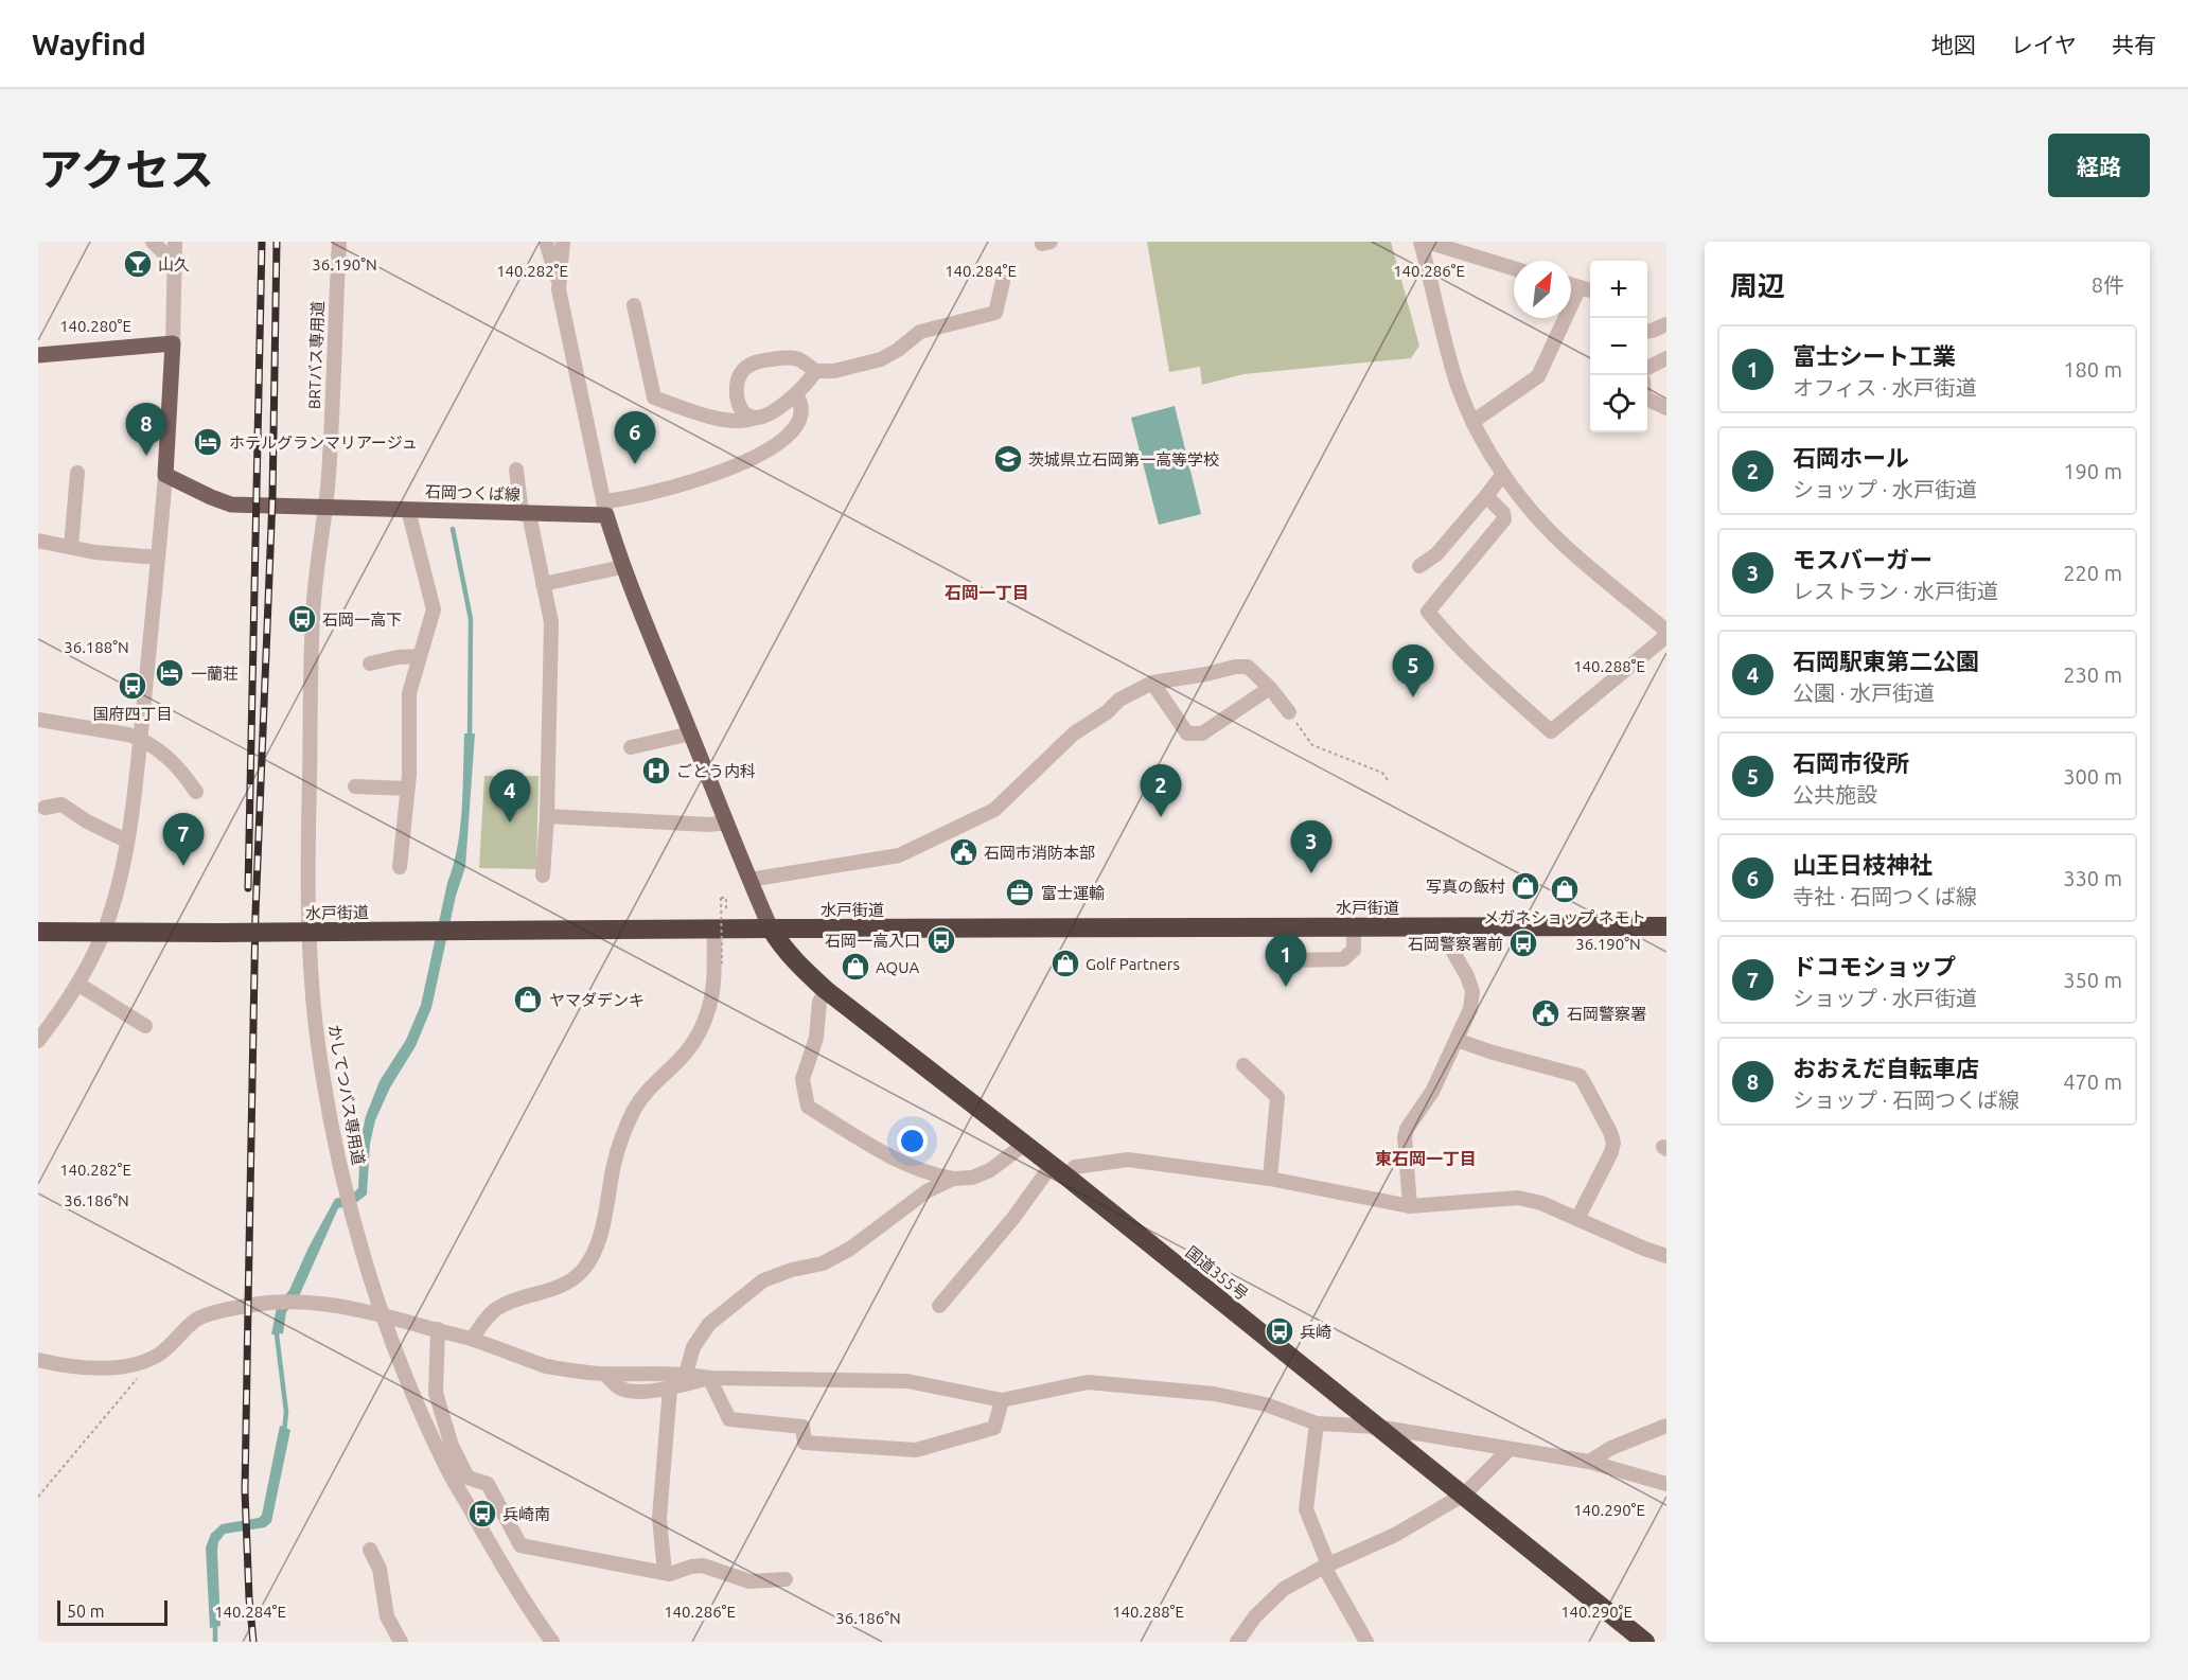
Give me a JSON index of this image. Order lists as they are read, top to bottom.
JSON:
{
  "streets": {
    "highway": ["水戸街道", "国道355号"],
    "main road": ["石岡つくば線"],
    "street": ["BRTバス専用道", "かしてつバス専用道"]
  },
  "crossings": [
    ["BRTバス専用道", "石岡つくば線"],
    ["BRTバス専用道", "かしてつバス専用道"],
    ["石岡つくば線", "かしてつバス専用道"],
    ["水戸街道", "国道355号"]
  ],
  "districts": ["石岡一丁目", "東石岡一丁目"],
  "places": {
    "bar": ["山久"],
    "hotel": ["ホテルグランマリアージュ", "一蘭荘"],
    "school or university": ["茨城県立石岡第一高等学校"],
    "bus stop": [
      "石岡一高下",
      "国府四丁目",
      "石岡一高入口",
      "石岡警察署前",
      "兵崎",
      "兵崎南"
    ],
    "hospital": ["ごとう内科"],
    "public building": ["石岡市消防本部", "石岡警察署"],
    "shop": [
      "写真の飯村",
      "メガネショップ ネモト",
      "Golf Partners",
      "AQUA",
      "ヤマダデンキ"
    ],
    "office": ["富士運輸"]
  },
  "scale_bar": "50 m",
  "north": "top right",
  "page": {
    "header": "Wayfind",
    "nav": ["地図", "レイヤ", "共有"],
    "title": "アクセス",
    "buttons": "経路",
    "heading": ["周辺", "8件"],
    "map_buttons": ["+", "−"],
    "list": [
      {
        "mark": "1",
        "name": "富士シート工業",
        "note": "オフィス · 水戸街道",
        "value": "180 m"
      },
      {
        "mark": "2",
        "name": "石岡ホール",
        "note": "ショップ · 水戸街道",
        "value": "190 m"
      },
      {
        "mark": "3",
        "name": "モスバーガー",
        "note": "レストラン · 水戸街道",
        "value": "220 m"
      },
      {
        "mark": "4",
        "name": "石岡駅東第二公園",
        "note": "公園 · 水戸街道",
        "value": "230 m"
      },
      {
        "mark": "5",
        "name": "石岡市役所",
        "note": "公共施設",
        "value": "300 m"
      },
      {
        "mark": "6",
        "name": "山王日枝神社",
        "note": "寺社 · 石岡つくば線",
        "value": "330 m"
      },
      {
        "mark": "7",
        "name": "ドコモショップ",
        "note": "ショップ · 水戸街道",
        "value": "350 m"
      },
      {
        "mark": "8",
        "name": "おおえだ自転車店",
        "note": "ショップ · 石岡つくば線",
        "value": "470 m"
      }
    ],
    "pins": [
      "8",
      "6",
      "5",
      "2",
      "4",
      "7",
      "3",
      "1"
    ],
    "scale": "50 m"
  },
  "coordinates": [
    "36.190°N",
    "140.282°E",
    "140.284°E",
    "140.286°E",
    "140.280°E",
    "36.188°N",
    "140.288°E",
    "36.186°N",
    "140.290°E"
  ]
}
